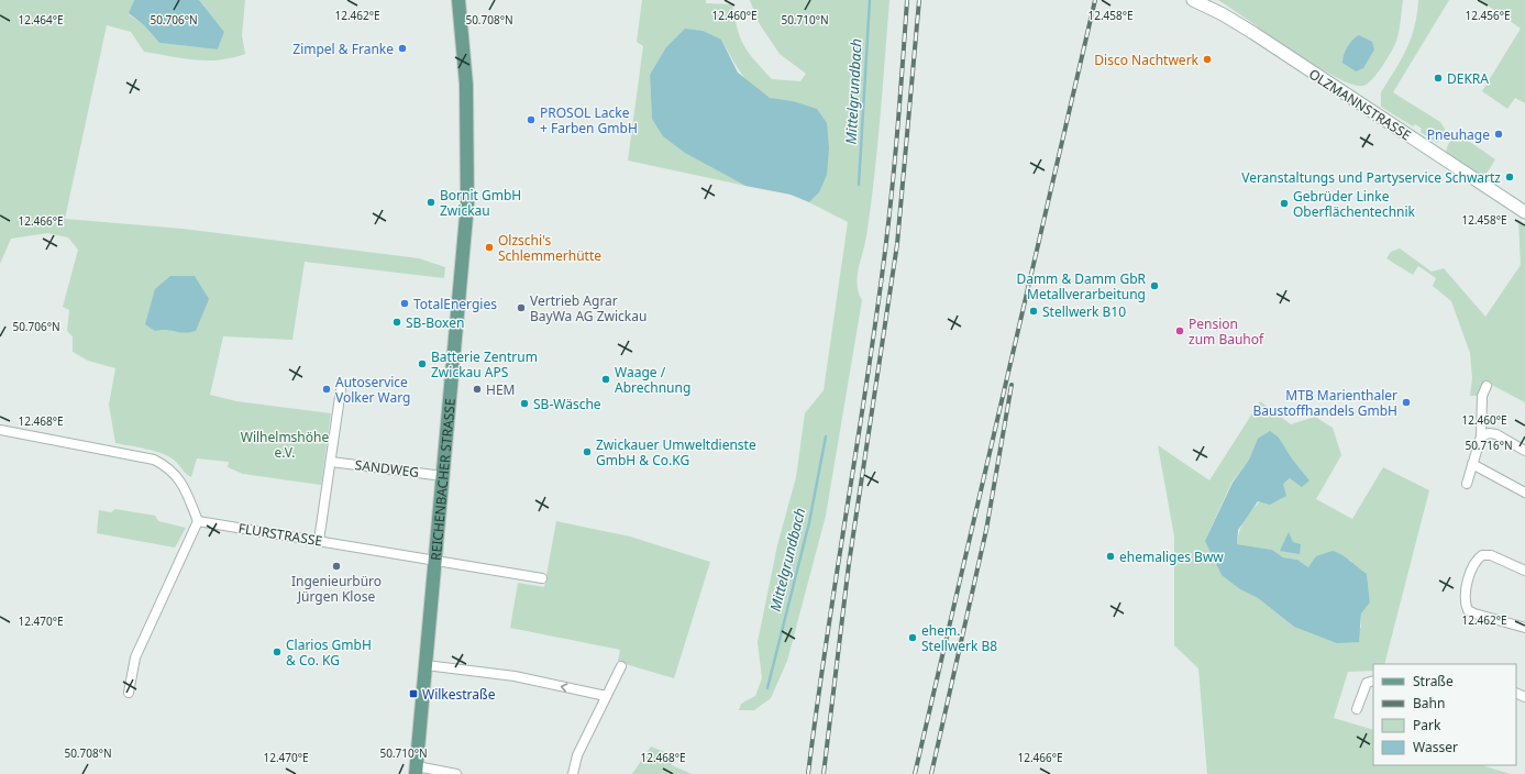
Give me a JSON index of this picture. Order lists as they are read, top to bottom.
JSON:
{
  "streets": {
    "main road": ["OLZMANNSTRASSE", "REICHENBACHER STRASSE"],
    "street": ["SANDWEG", "FLURSTRASSE"]
  },
  "crossings": [
    ["SANDWEG", "REICHENBACHER STRASSE"],
    ["REICHENBACHER STRASSE", "FLURSTRASSE"]
  ],
  "water": ["Mittelgrundbach"],
  "parks": ["Wilhelmshöhe e.V."],
  "places": {
    "other": [
      "Zimpel & Franke",
      "Disco Nachtwerk",
      "DEKRA",
      "PROSOL Lacke + Farben GmbH",
      "Pneuhage",
      "Veranstaltungs und Partyservice Schwartz",
      "Bornit GmbH Zwickau",
      "Gebrüder Linke Oberflächentechnik",
      "Olzschi's Schlemmerhütte",
      "Damm & Damm GbR Metallverarbeitung",
      "TotalEnergies",
      "Vertrieb Agrar BayWa AG Zwickau",
      "Stellwerk B10",
      "SB-Boxen",
      "Pension zum Bauhof",
      "Batterie Zentrum Zwickau APS",
      "Waage / Abrechnung",
      "Autoservice Volker Warg",
      "HEM",
      "MTB Marienthaler Baustoffhandels GmbH",
      "SB-Wäsche",
      "Zwickauer Umweltdienste GmbH & Co.KG",
      "ehemaliges Bww",
      "Ingenieurbüro Jürgen Klose",
      "ehem. Stellwerk B8",
      "Clarios GmbH & Co. KG"
    ],
    "transit": ["Wilkestraße"]
  },
  "legend": [
    "Straße",
    "Bahn",
    "Park",
    "Wasser"
  ],
  "coordinates": [
    "12.462°E",
    "12.460°E",
    "12.458°E",
    "12.456°E",
    "50.706°N",
    "50.708°N",
    "50.710°N",
    "12.464°E",
    "12.466°E",
    "12.468°E",
    "50.716°N",
    "12.470°E"
  ]
}
